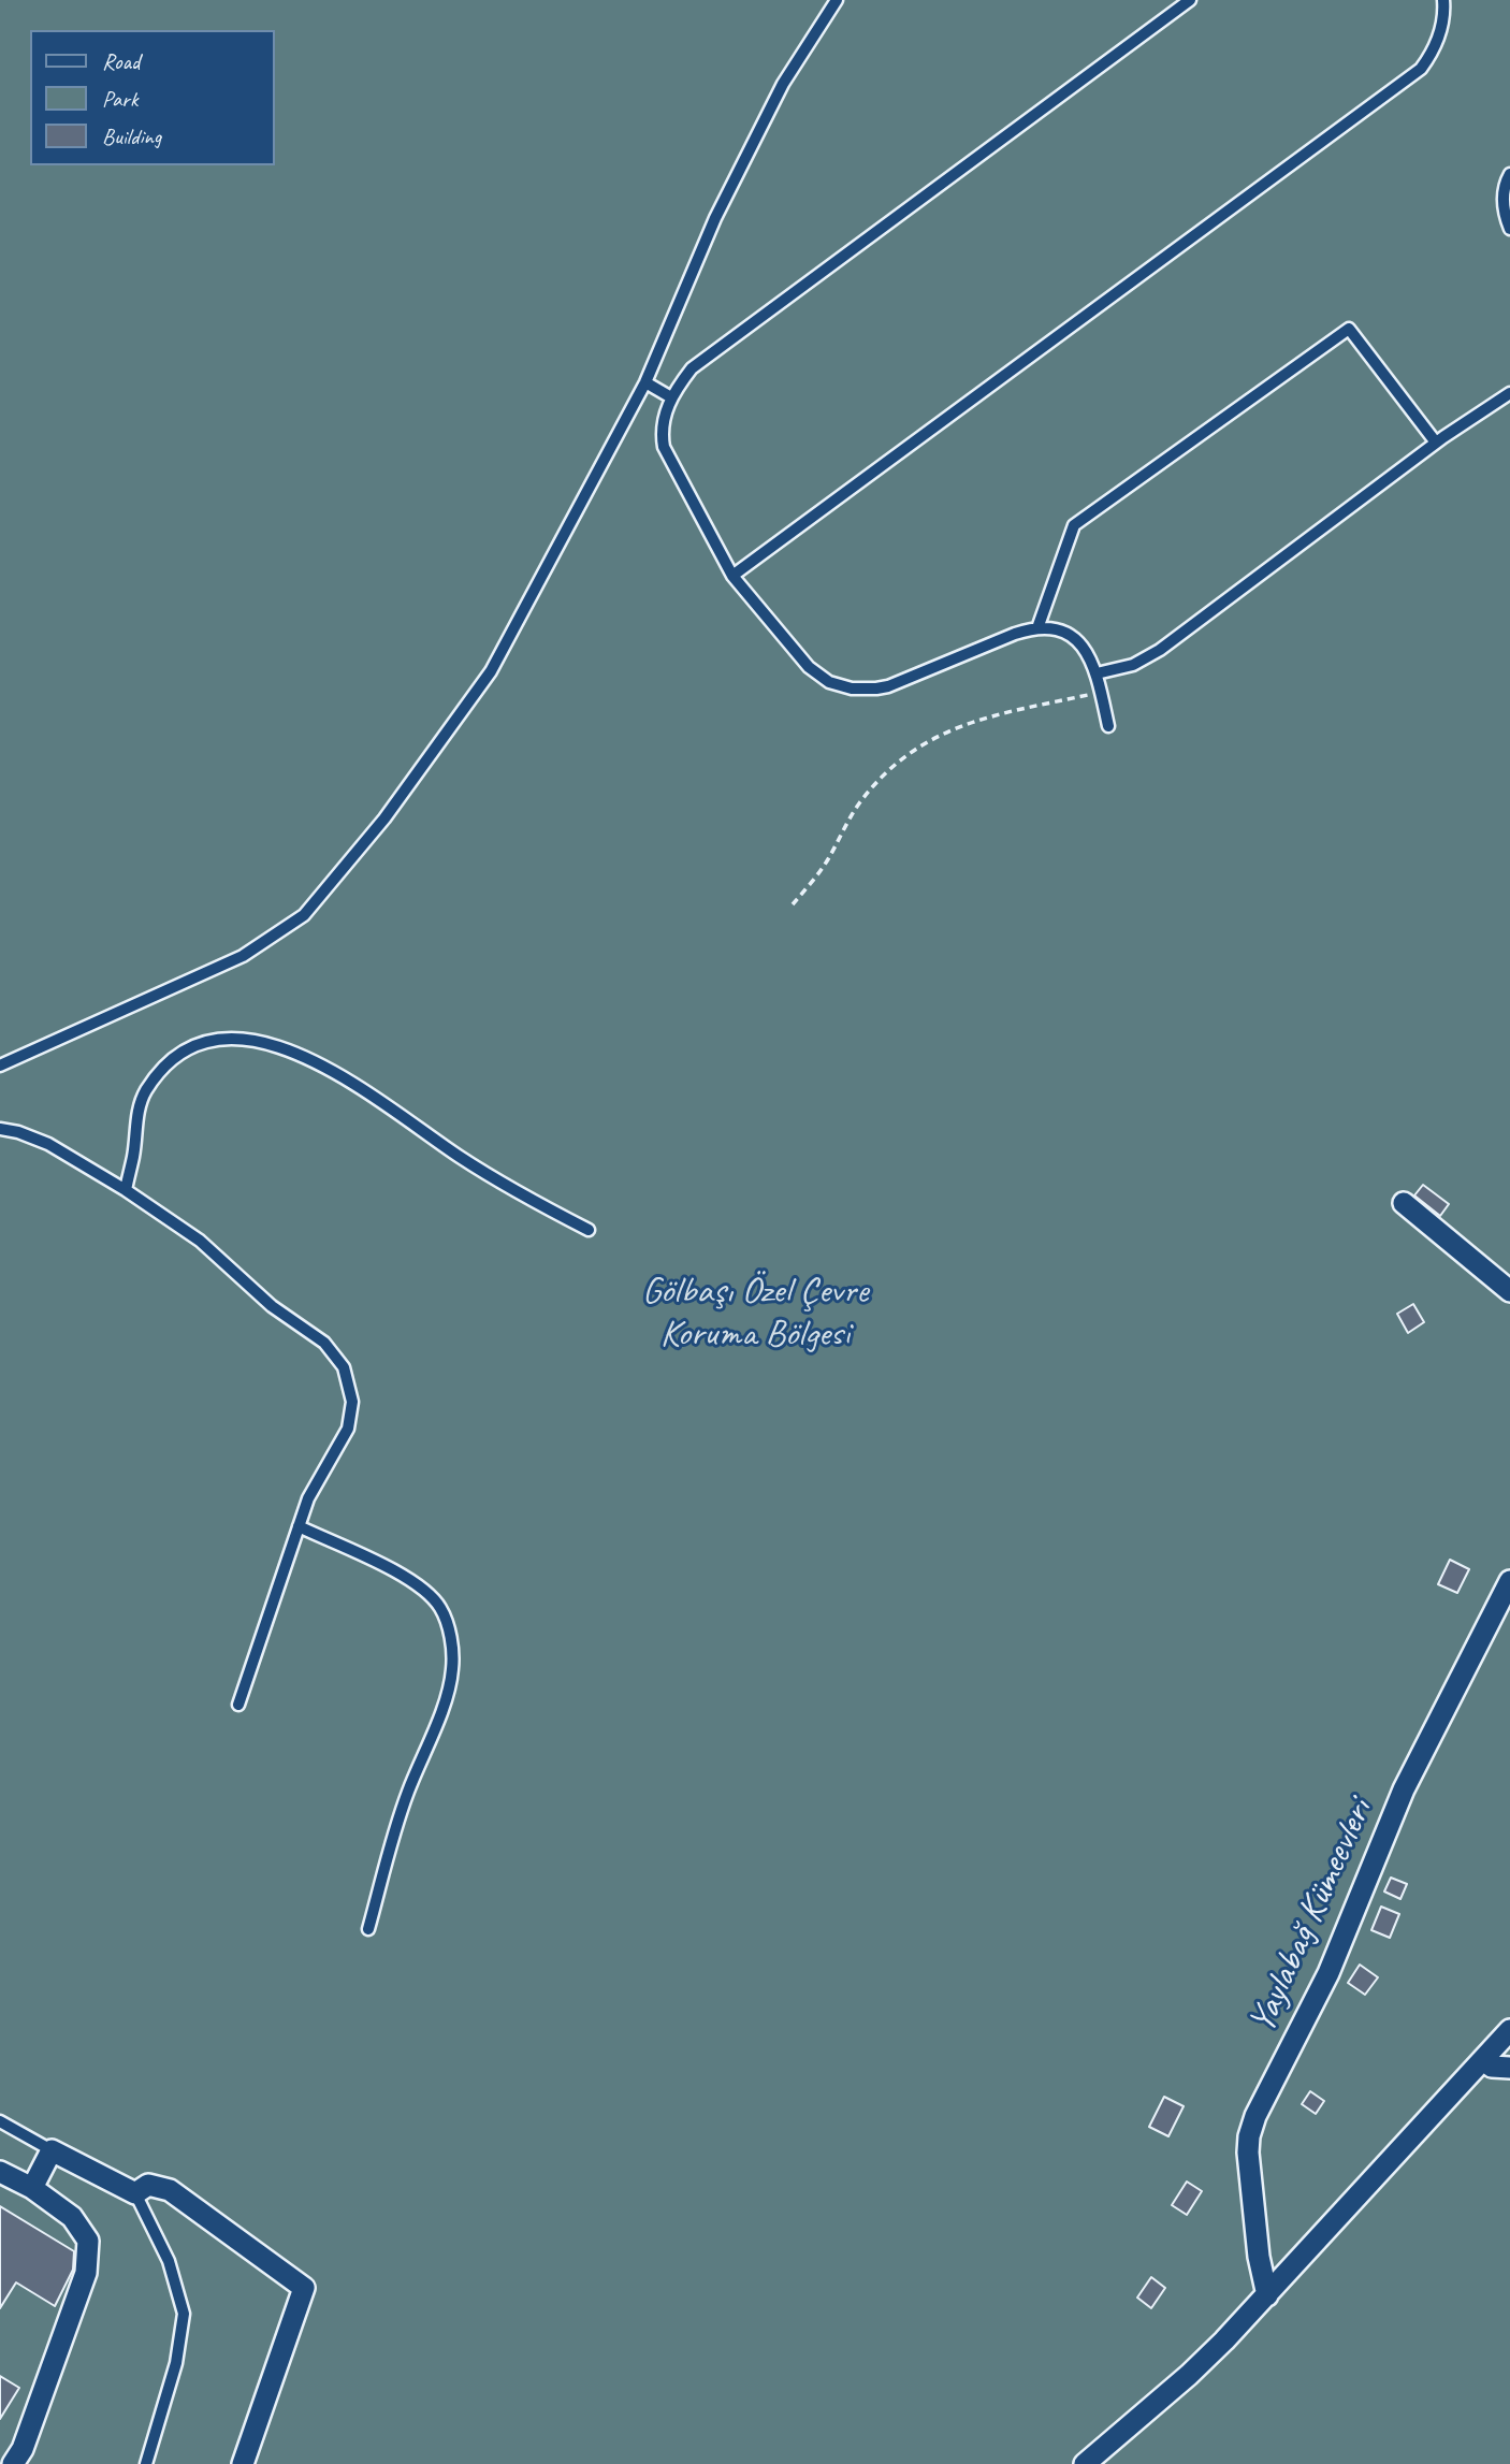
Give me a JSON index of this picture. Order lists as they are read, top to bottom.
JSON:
{
  "streets": {
    "street": ["Yaylabağ Kümeevleri"]
  },
  "parks": ["Gölbaşı Özel Çevre Koruma Bölgesi"],
  "legend": ["Road", "Park", "Building"]
}
